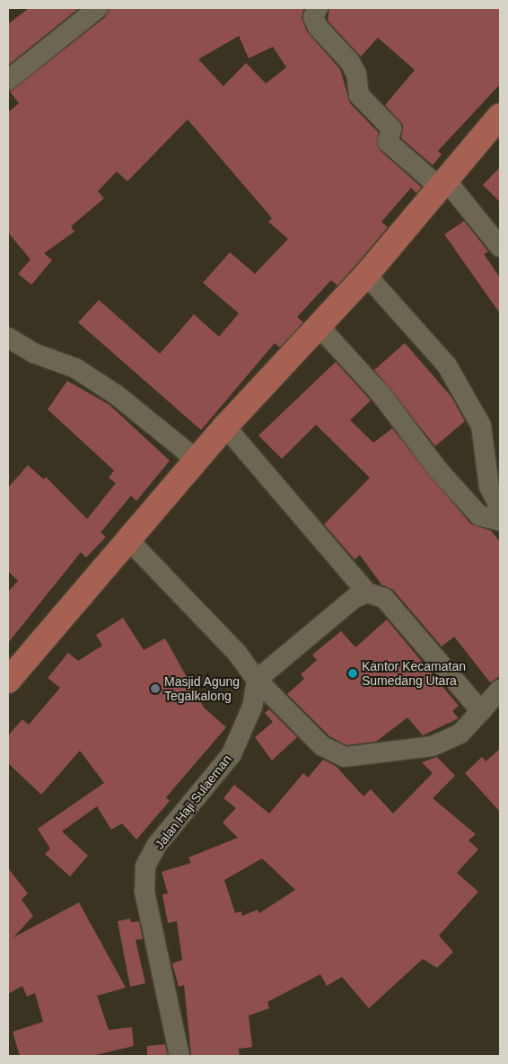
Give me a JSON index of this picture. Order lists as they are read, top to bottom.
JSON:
{
  "streets": {
    "street": ["Jalan Haji Sulaeman"]
  },
  "places": ["Kantor Kecamatan Sumedang Utara", "Masjid Agung Tegalkalong"]
}
